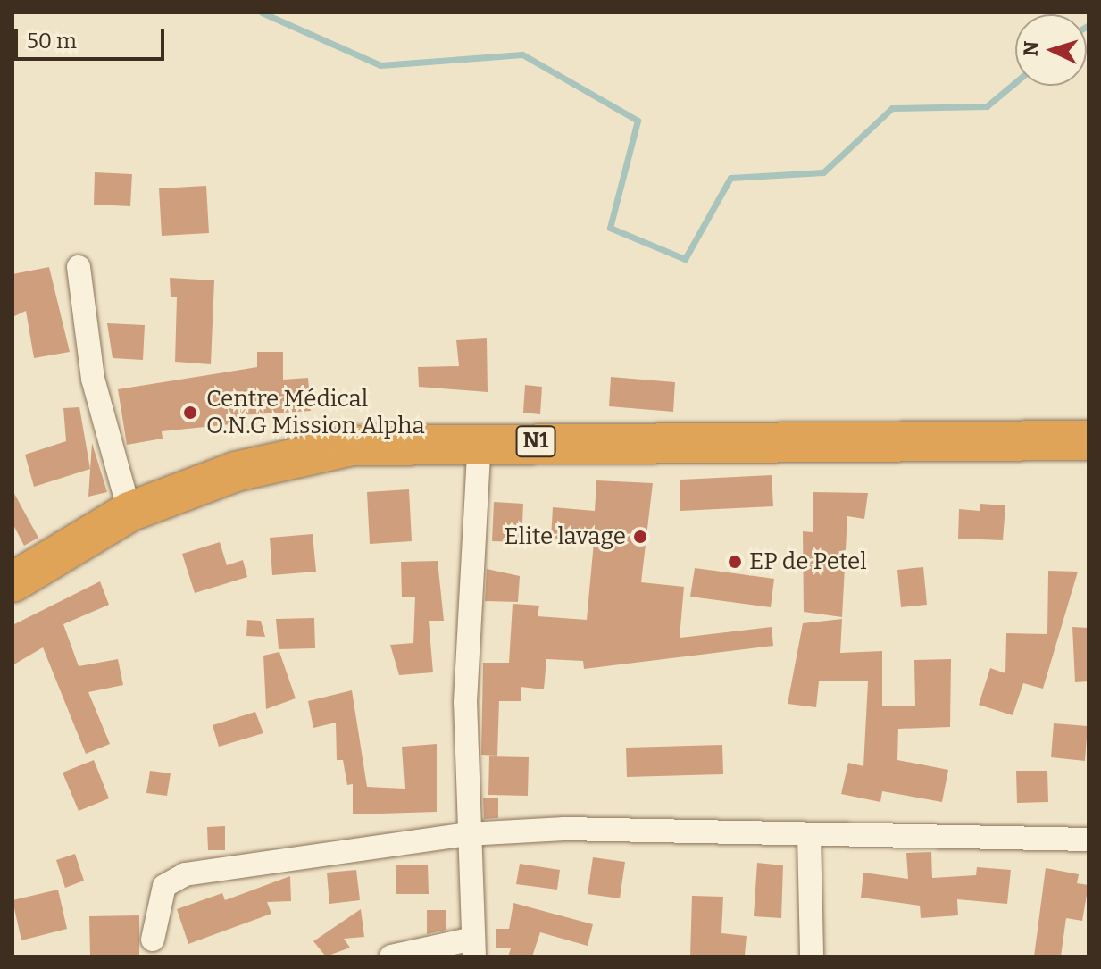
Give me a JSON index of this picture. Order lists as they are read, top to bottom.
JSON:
{
  "streets": {
    "highway": ["N1"]
  },
  "places": ["Centre Médical O.N.G Mission Alpha", "Elite lavage", "EP de Petel"],
  "scale_bar": "50 m",
  "north": "left"
}
